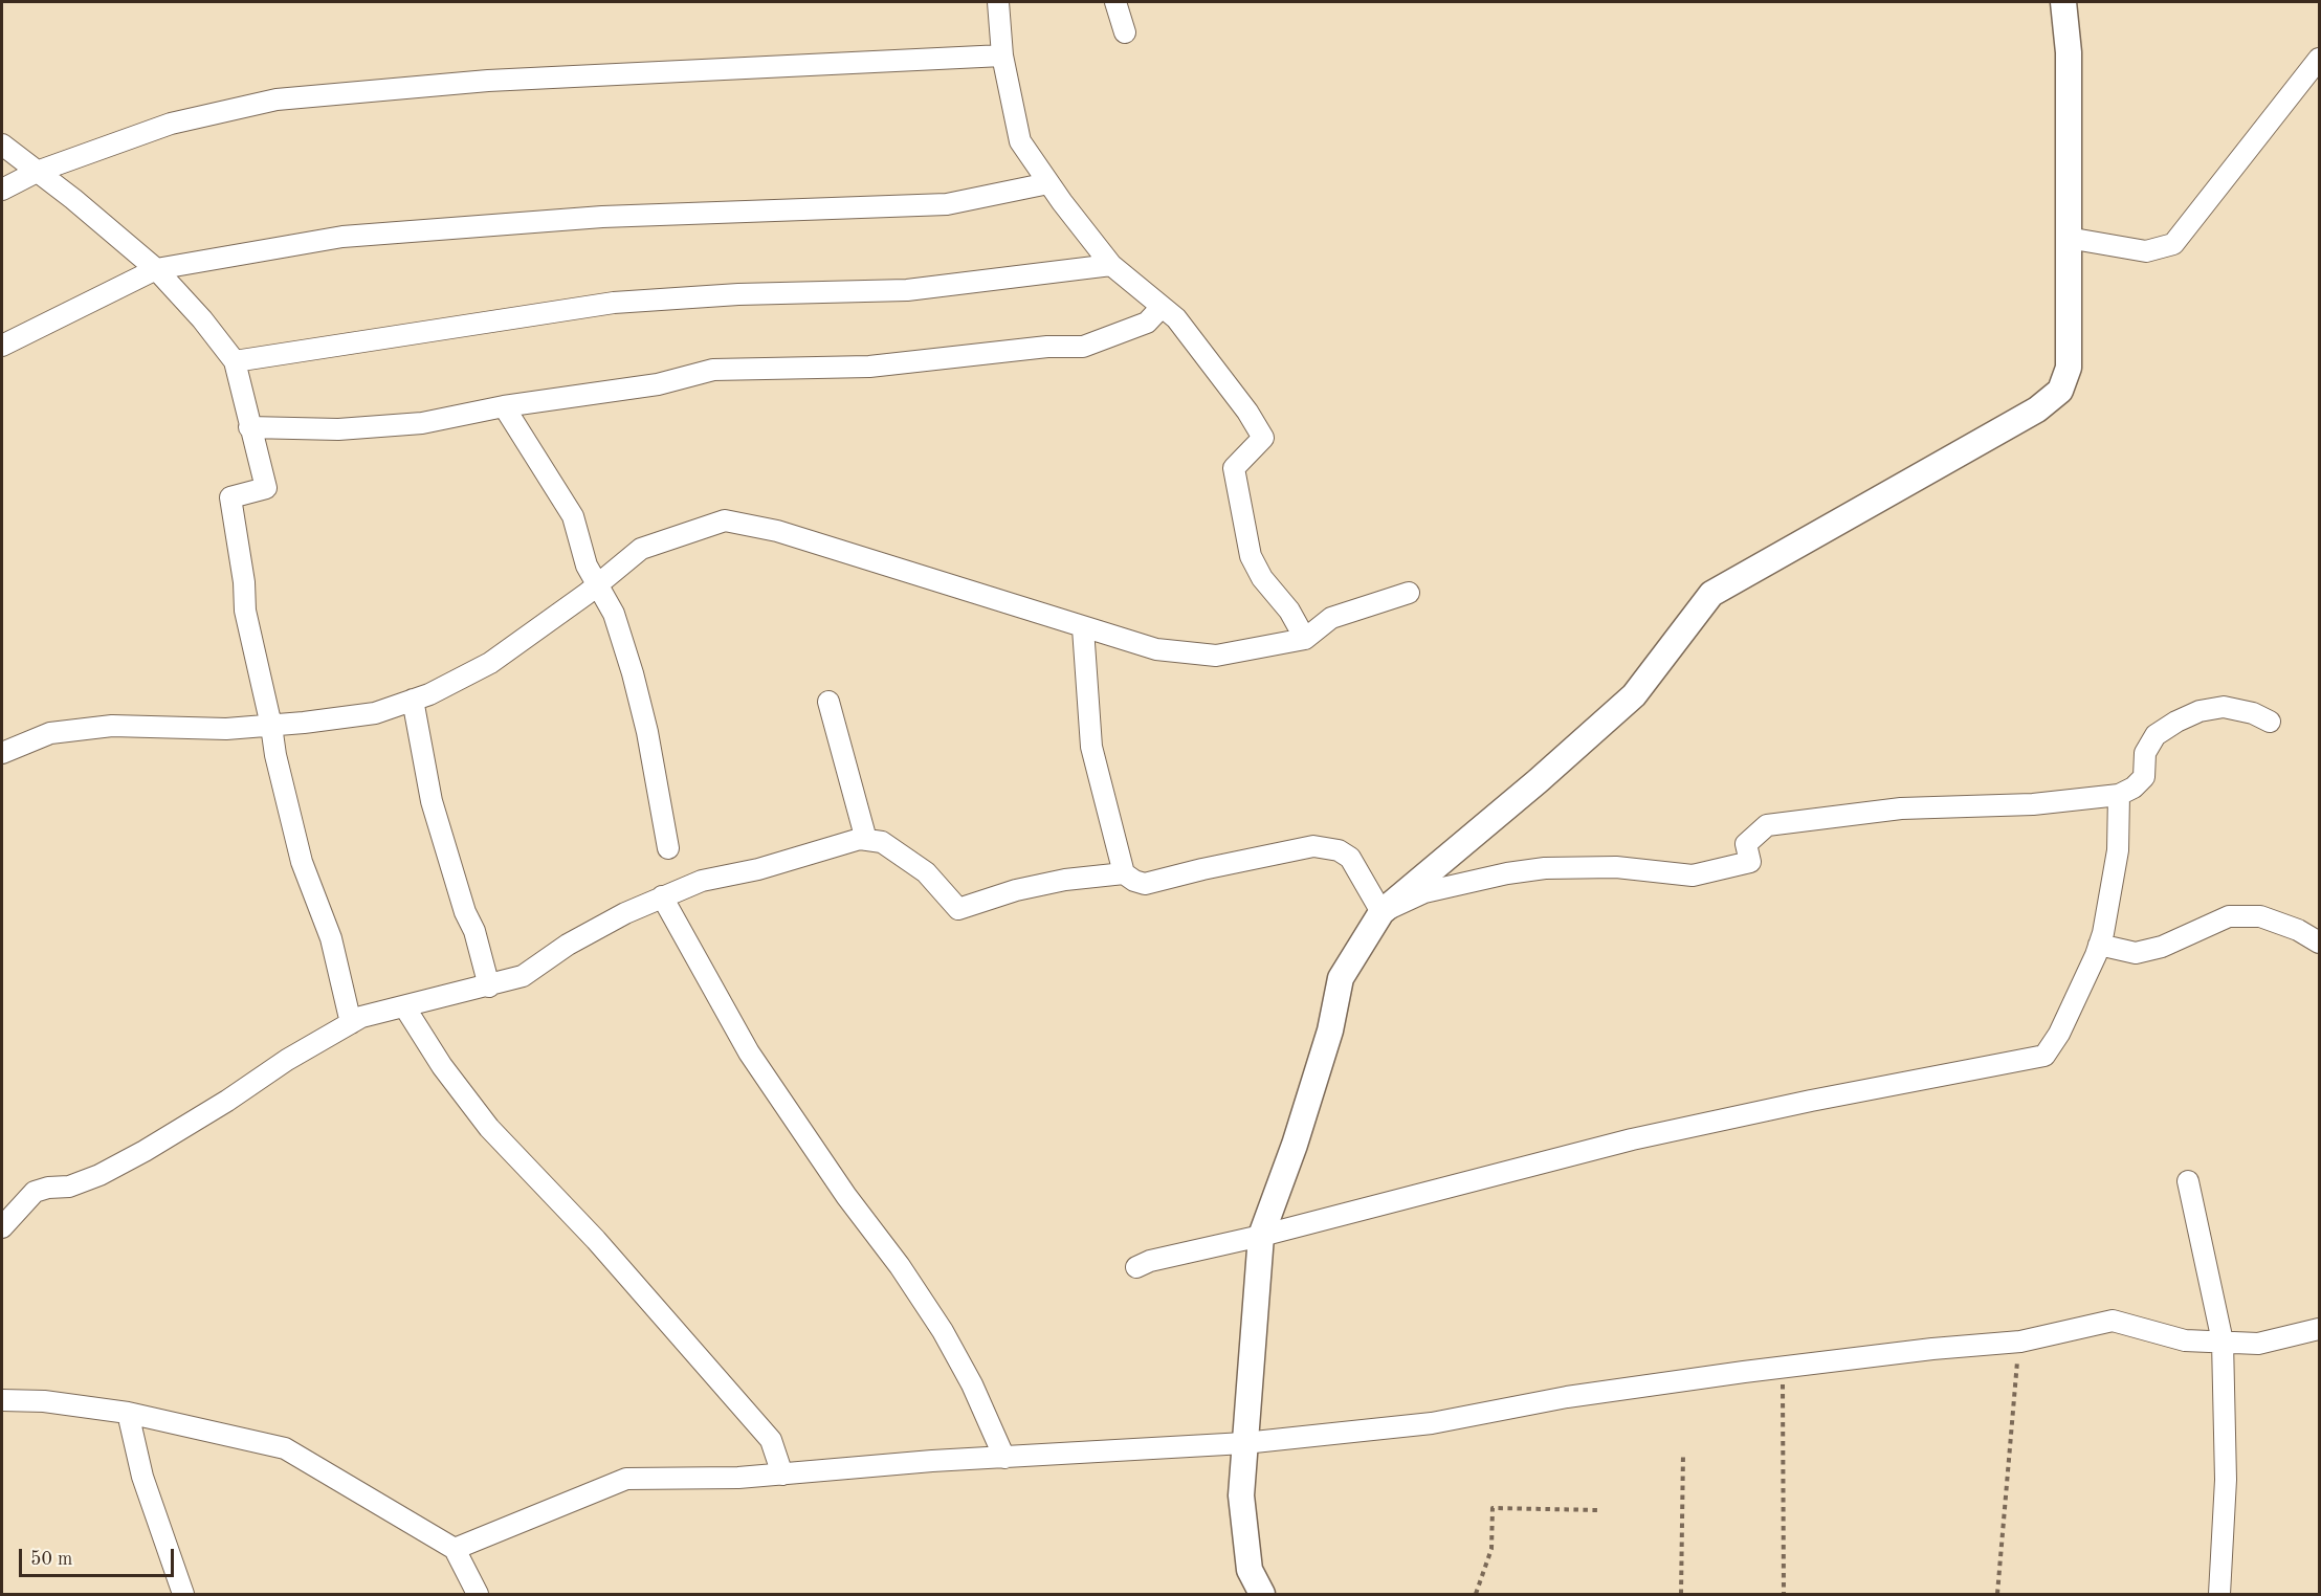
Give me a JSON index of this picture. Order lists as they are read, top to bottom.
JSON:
{
  "scale_bar": "50 m"
}
